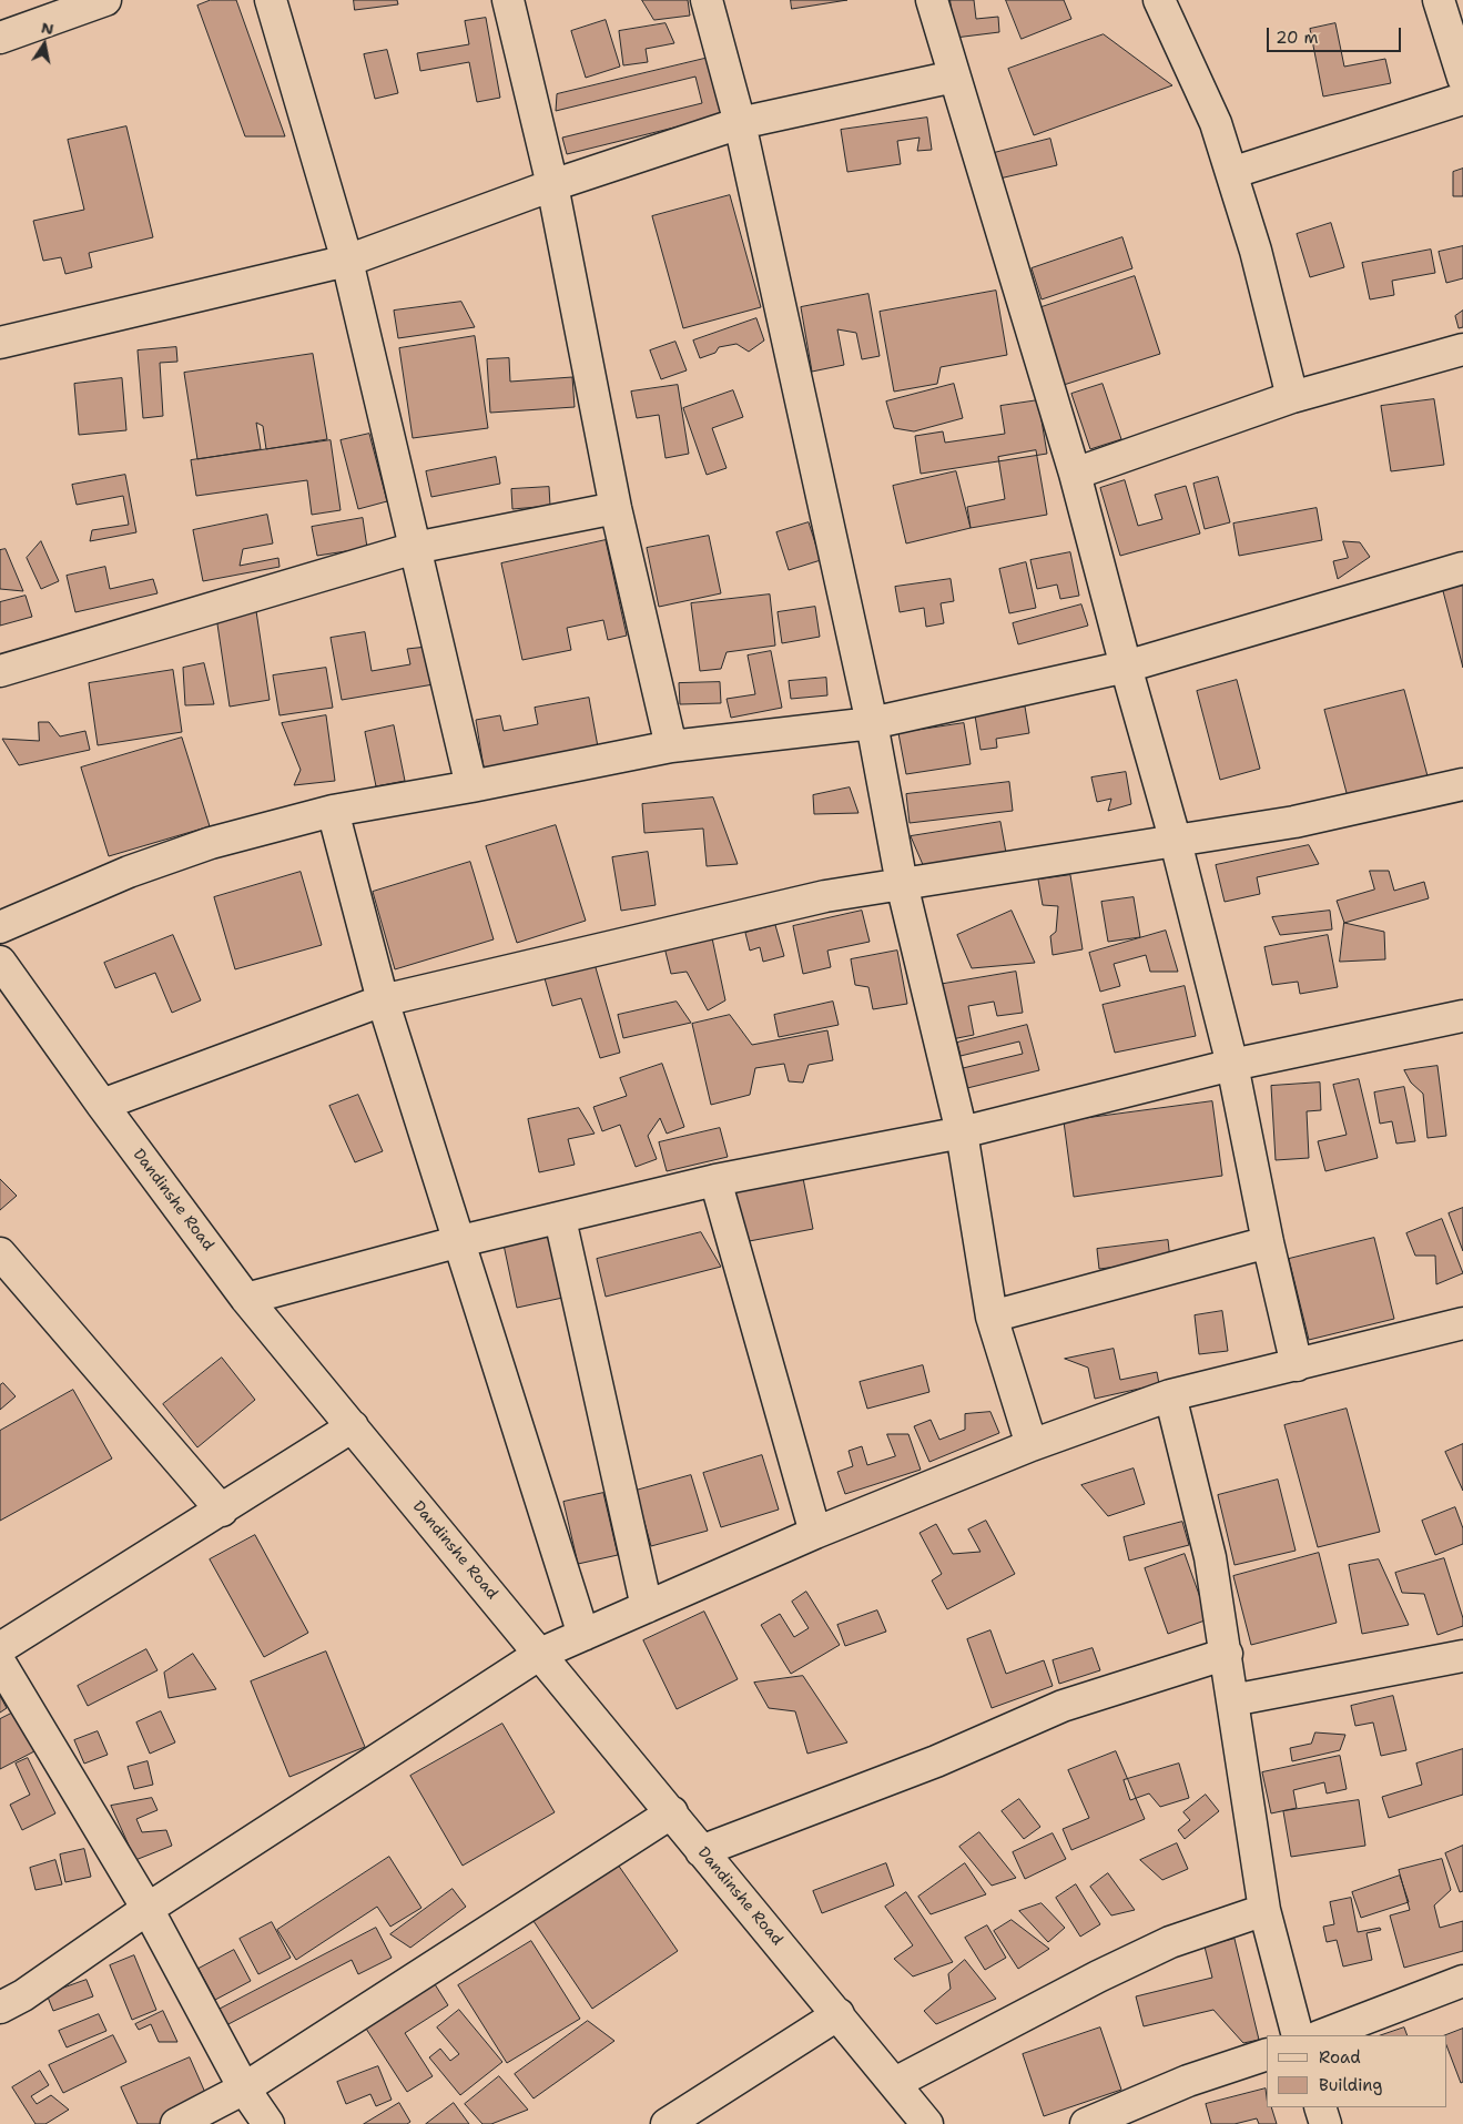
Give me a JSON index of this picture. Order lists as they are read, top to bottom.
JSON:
{
  "streets": {
    "street": ["Dandinshe Road"]
  },
  "legend": ["Road", "Building"],
  "scale_bar": "20 m",
  "north": "top"
}
